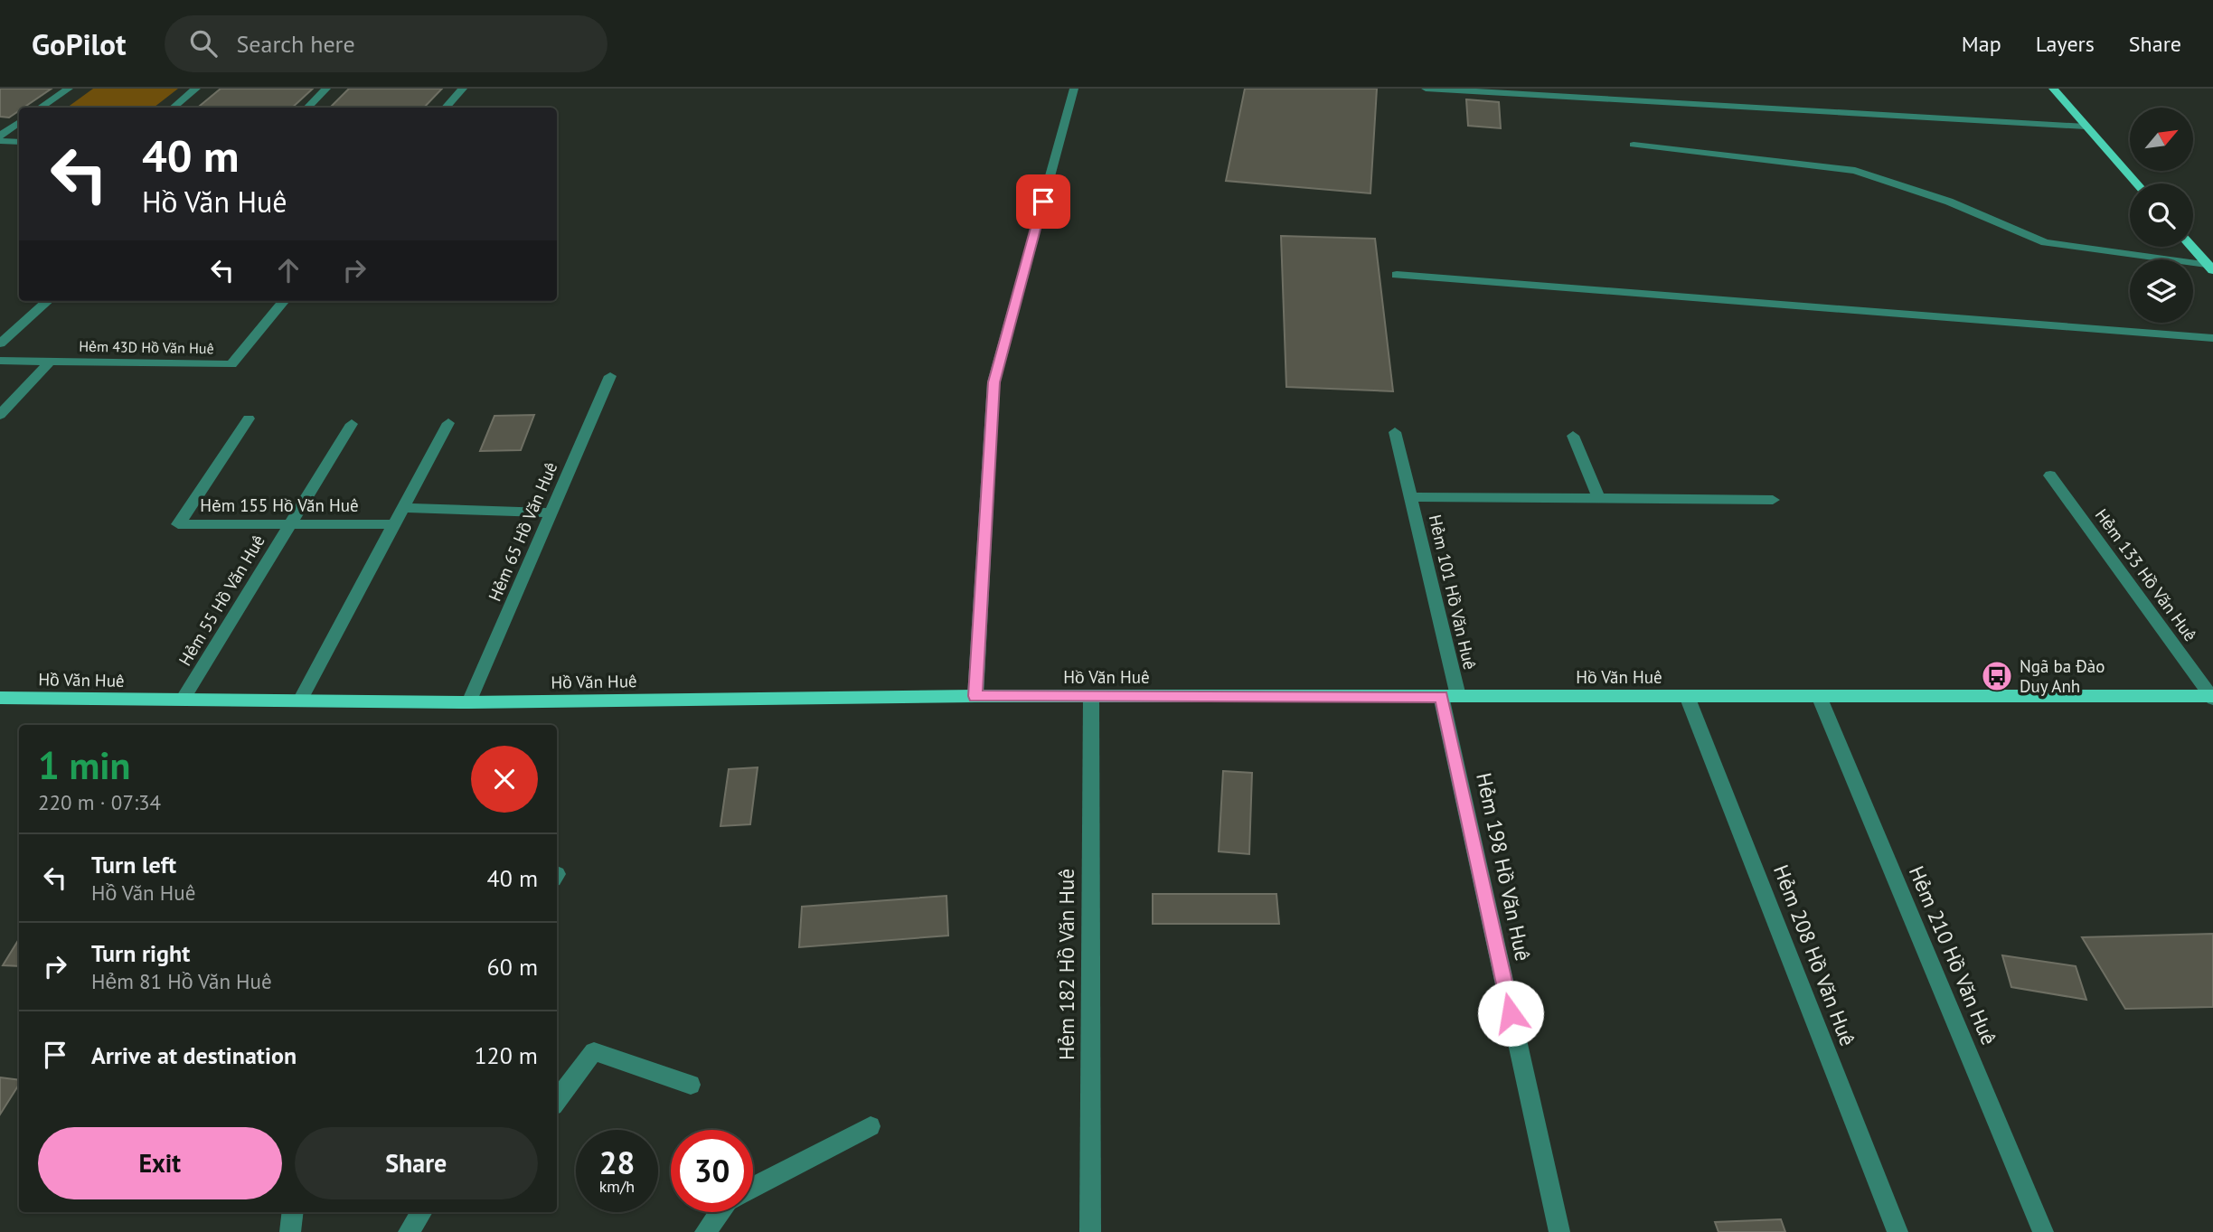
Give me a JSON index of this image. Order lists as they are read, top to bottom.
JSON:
{
  "streets": {
    "main road": ["Hồ Văn Huê"],
    "street": [
      "Hẻm 43D Hồ Văn Huê",
      "Hẻm 155 Hồ Văn Huê",
      "Hẻm 65 Hồ Văn Huê",
      "Hẻm 133 Hồ Văn Huê",
      "Hẻm 101 Hồ Văn Huê",
      "Hẻm 55 Hồ Văn Huê",
      "Hẻm 198 Hồ Văn Huê",
      "Hẻm 208 Hồ Văn Huê",
      "Hẻm 210 Hồ Văn Huê",
      "Hẻm 182 Hồ Văn Huê"
    ]
  },
  "crossings": [
    ["Hẻm 155 Hồ Văn Huê", "Hẻm 55 Hồ Văn Huê"],
    ["Hẻm 65 Hồ Văn Huê", "Hồ Văn Huê"],
    ["Hẻm 133 Hồ Văn Huê", "Hồ Văn Huê"],
    ["Hẻm 101 Hồ Văn Huê", "Hồ Văn Huê"],
    ["Hẻm 101 Hồ Văn Huê", "Hẻm 198 Hồ Văn Huê"],
    ["Hẻm 55 Hồ Văn Huê", "Hồ Văn Huê"],
    ["Hồ Văn Huê", "Hẻm 198 Hồ Văn Huê"],
    ["Hồ Văn Huê", "Hẻm 208 Hồ Văn Huê"],
    ["Hồ Văn Huê", "Hẻm 210 Hồ Văn Huê"],
    ["Hồ Văn Huê", "Hẻm 182 Hồ Văn Huê"]
  ],
  "places": {
    "bus stop": ["Ngã ba Đào Duy Anh"]
  },
  "north": "top right",
  "page": {
    "header": "GoPilot",
    "search": "Search here",
    "nav": ["Map", "Layers", "Share"],
    "turn": ["40 m", "Hồ Văn Huê"],
    "heading": ["1 min", "220 m · 07:34"],
    "list": [
      {
        "name": "Turn left",
        "note": "Hồ Văn Huê",
        "value": "40 m"
      },
      {
        "name": "Turn right",
        "note": "Hẻm 81 Hồ Văn Huê",
        "value": "60 m"
      },
      {
        "name": "Arrive at destination",
        "value": "120 m"
      }
    ],
    "buttons": ["Exit", "Share"],
    "speed": "28 km/h",
    "limit": "30"
  }
}
